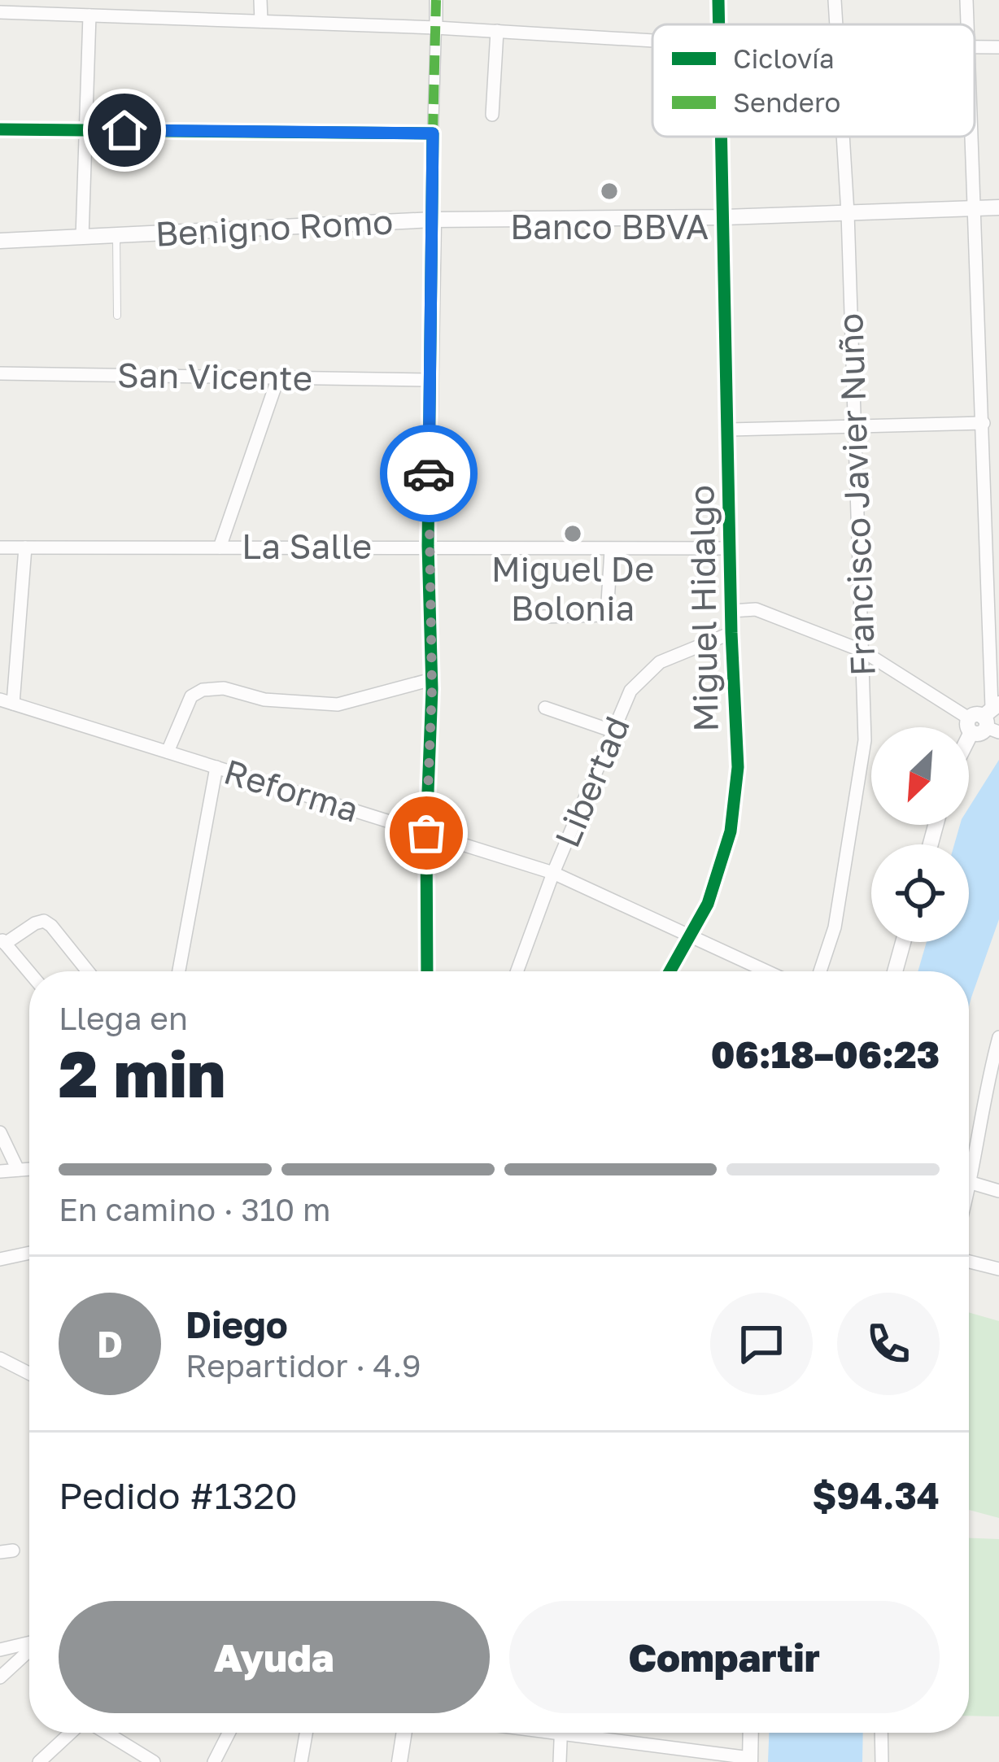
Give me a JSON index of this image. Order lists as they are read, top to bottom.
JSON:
{
  "streets": {
    "street": [
      "Benigno Romo",
      "San Vicente",
      "Francisco Javier Nuño",
      "La Salle",
      "Miguel Hidalgo",
      "Libertad",
      "Reforma"
    ]
  },
  "crossings": [
    ["Benigno Romo", "Francisco Javier Nuño"],
    ["Benigno Romo", "Miguel Hidalgo"],
    ["La Salle", "Miguel Hidalgo"],
    ["Miguel Hidalgo", "Libertad"],
    ["Miguel Hidalgo", "Reforma"],
    ["Libertad", "Reforma"]
  ],
  "places": ["Banco BBVA", "Miguel De Bolonia"],
  "legend": ["Ciclovía", "Sendero"],
  "north": "bottom left",
  "page": {
    "heading": ["2 min", "Llega en", "06:18–06:23"],
    "panel": [
      "Diego",
      "Repartidor · 4.9",
      "Pedido #1320",
      "$94.34"
    ],
    "bar": "En camino · 310 m",
    "round": "D",
    "buttons": ["Ayuda", "Compartir"]
  }
}
